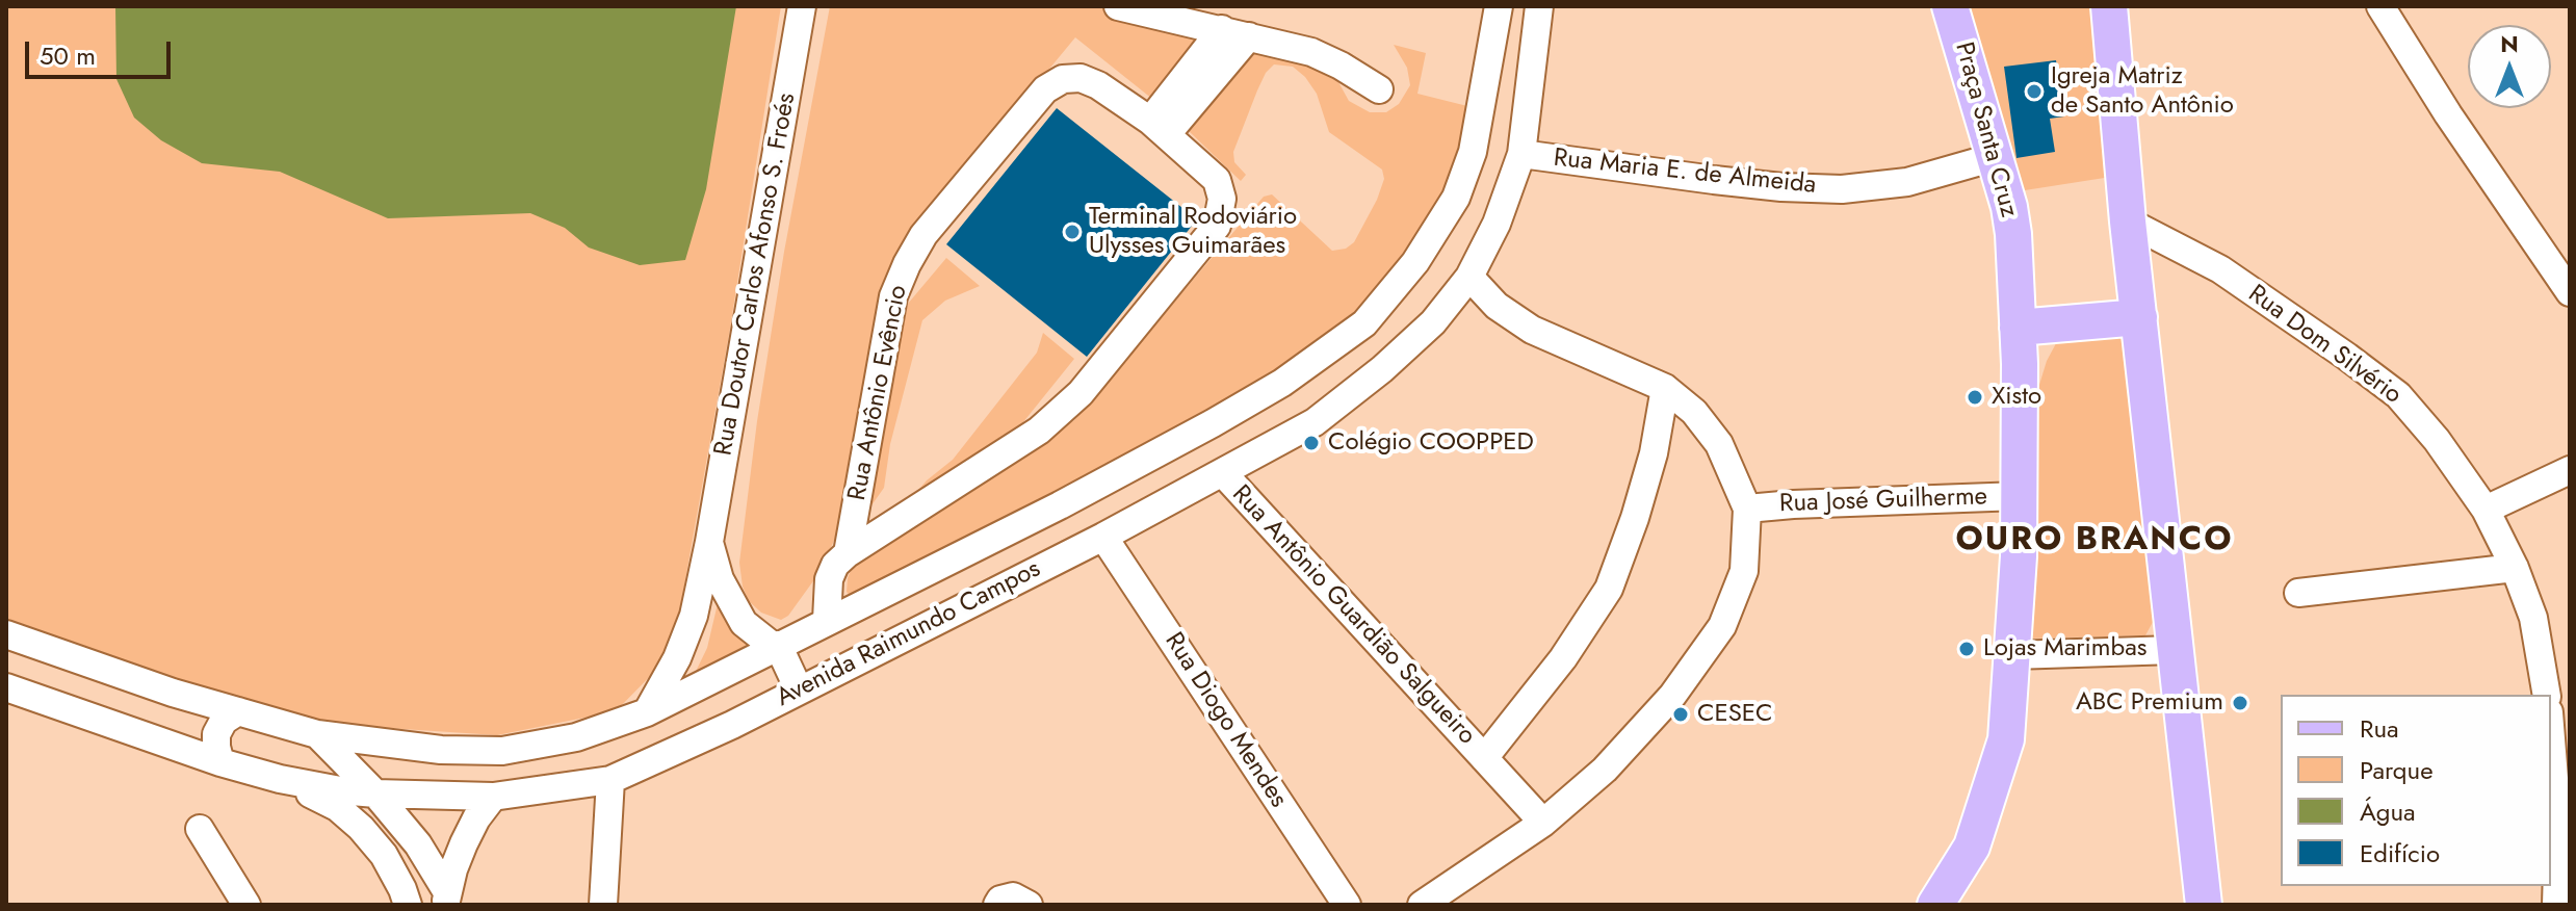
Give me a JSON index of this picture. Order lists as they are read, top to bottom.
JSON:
{
  "streets": {
    "main road": ["Praça Santa Cruz"],
    "street": [
      "Rua Maria E. de Almeida",
      "Rua Doutor Carlos Afonso S. Froés",
      "Rua Dom Silvério",
      "Rua Antônio Evêncio",
      "Rua José Guilherme",
      "Rua Antônio Guardião Salgueiro",
      "Avenida Raimundo Campos",
      "Rua Diogo Mendes"
    ]
  },
  "crossings": [
    ["Praça Santa Cruz", "Rua Maria E. de Almeida"],
    ["Praça Santa Cruz", "Rua José Guilherme"],
    ["Rua Maria E. de Almeida", "Avenida Raimundo Campos"],
    ["Rua Doutor Carlos Afonso S. Froés", "Avenida Raimundo Campos"],
    ["Rua Antônio Evêncio", "Avenida Raimundo Campos"],
    ["Rua José Guilherme", "Rua Antônio Guardião Salgueiro"],
    ["Rua José Guilherme", "Avenida Raimundo Campos"],
    ["Rua Antônio Guardião Salgueiro", "Avenida Raimundo Campos"],
    ["Avenida Raimundo Campos", "Rua Diogo Mendes"]
  ],
  "districts": ["OURO BRANCO"],
  "places": [
    "Igreja Matriz de Santo Antônio",
    "Terminal Rodoviário Ulysses Guimarães",
    "Xisto",
    "Colégio COOPPED",
    "Lojas Marimbas",
    "ABC Premium",
    "CESEC"
  ],
  "legend": [
    "Rua",
    "Parque",
    "Água",
    "Edifício"
  ],
  "scale_bar": "50 m",
  "north": "top"
}
